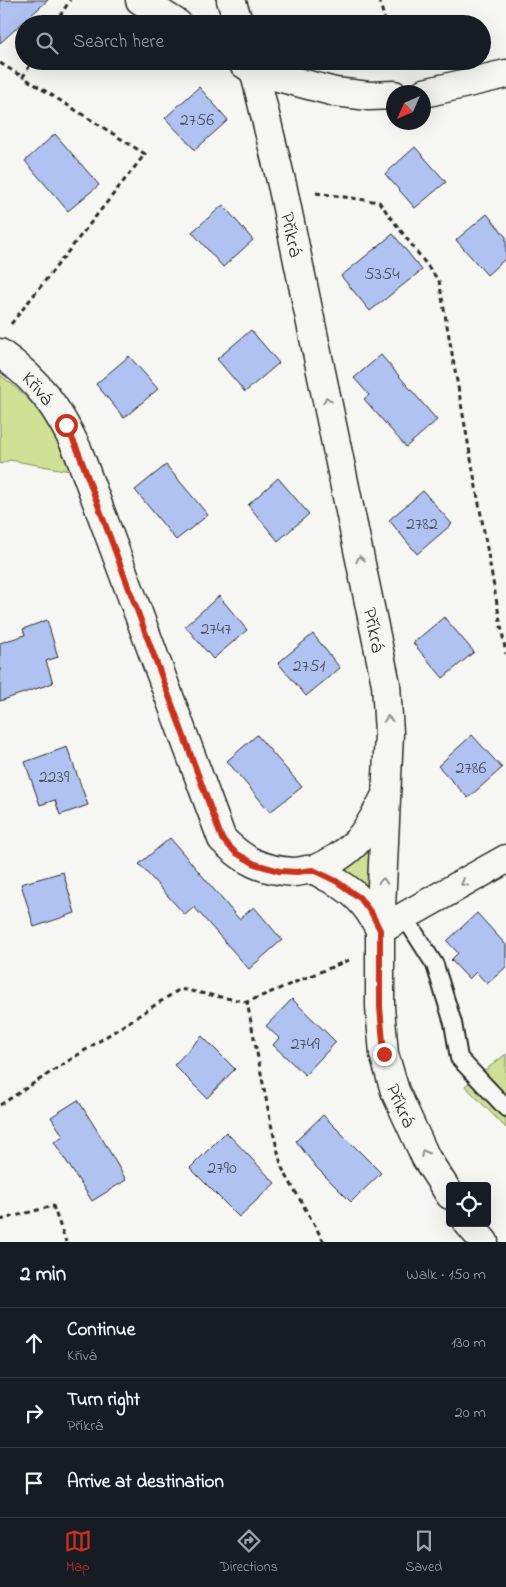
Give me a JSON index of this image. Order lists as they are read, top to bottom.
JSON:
{
  "streets": {
    "street": ["Příkrá", "Křivá"]
  },
  "crossings": [
    ["Příkrá", "Křivá"]
  ],
  "one_way": ["Příkrá"],
  "house_numbers": [
    "2756",
    "5354",
    "2782",
    "2747",
    "2751",
    "2786",
    "2239",
    "2749",
    "2790"
  ],
  "north": "bottom left",
  "page": {
    "search": "Search here",
    "heading": ["2 min", "Walk · 150 m"],
    "list": [
      ["Continue", "Křivá", "130 m"],
      ["Turn right", "Příkrá", "20 m"],
      "Arrive at destination"
    ],
    "nav": ["Map", "Directions", "Saved"]
  }
}
